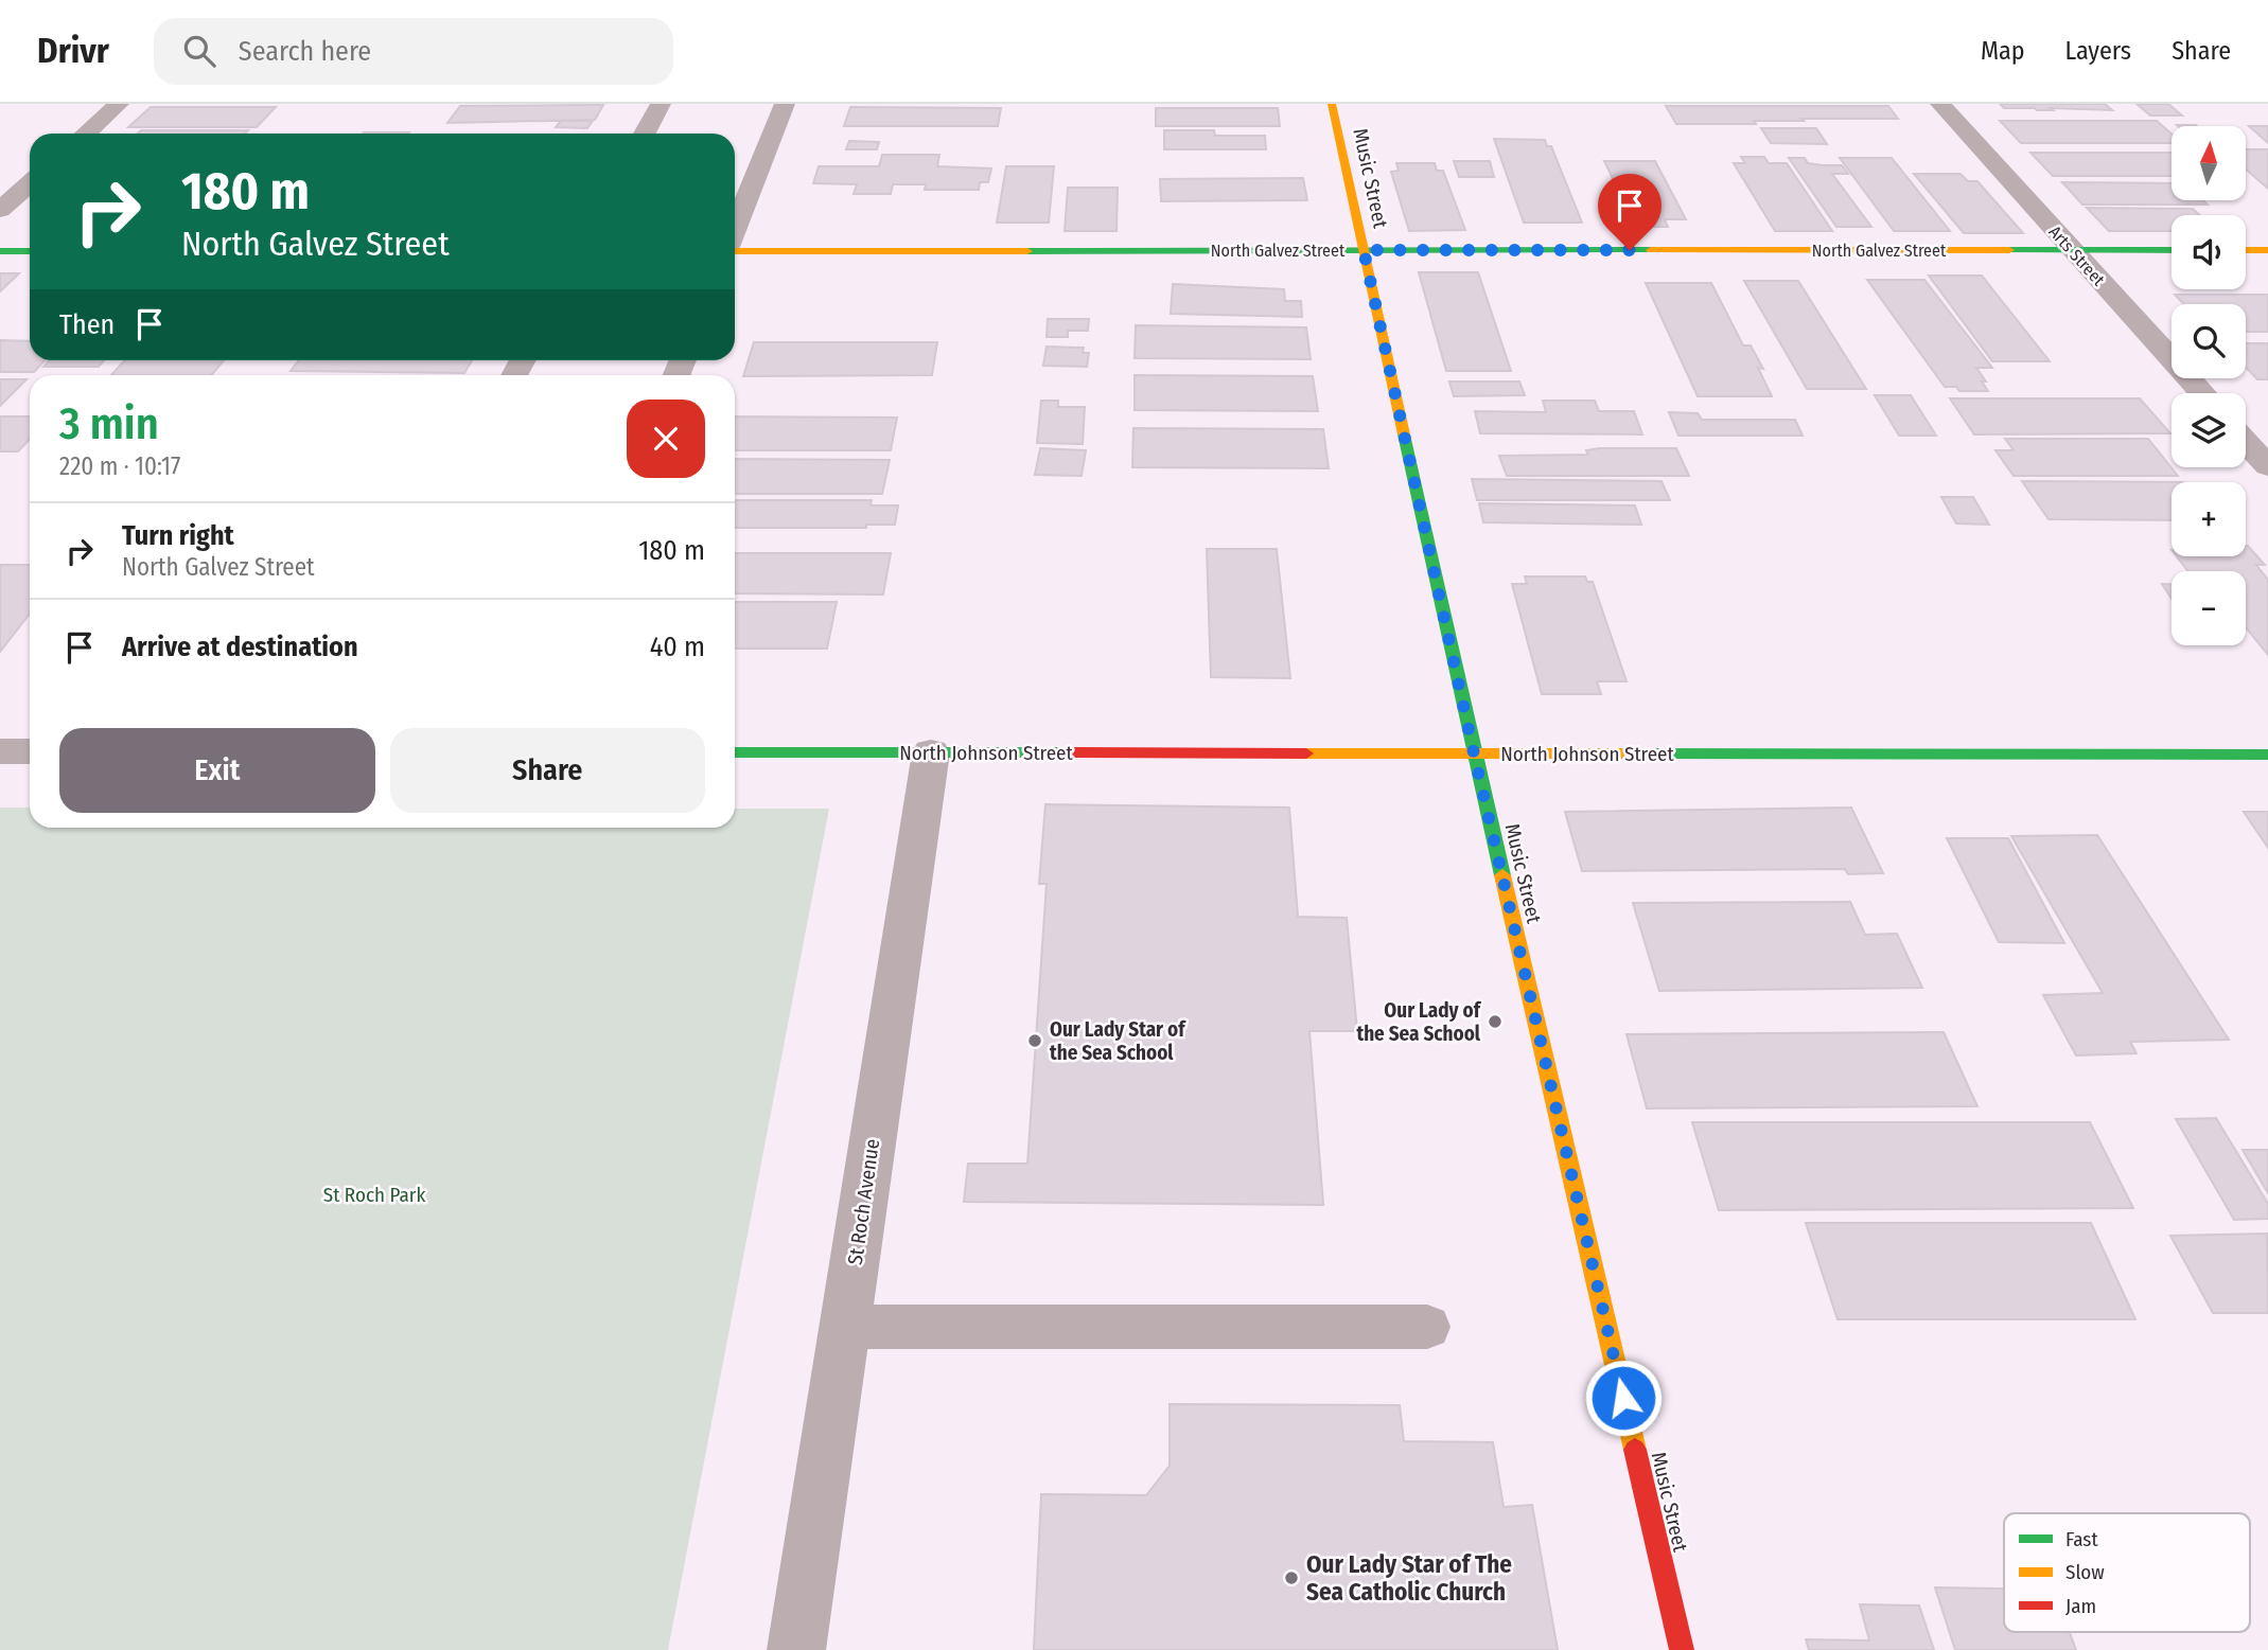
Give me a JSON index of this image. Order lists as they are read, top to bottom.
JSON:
{
  "streets": {
    "street": [
      "Music Street",
      "North Galvez Street",
      "Arts Street",
      "North Johnson Street",
      "St Roch Avenue"
    ]
  },
  "crossings": [
    ["Music Street", "North Galvez Street"],
    ["Music Street", "North Johnson Street"],
    ["North Galvez Street", "Arts Street"],
    ["North Johnson Street", "St Roch Avenue"]
  ],
  "parks": ["St Roch Park"],
  "places": ["Our Lady of the Sea School", "Our Lady Star of the Sea School", "Our Lady Star of The Sea Catholic Church"],
  "legend": ["Fast", "Slow", "Jam"],
  "north": "top",
  "page": {
    "header": "Drivr",
    "search": "Search here",
    "nav": ["Map", "Layers", "Share"],
    "map_buttons": ["+", "−"],
    "turn": ["180 m", "North Galvez Street"],
    "then": "Then",
    "heading": ["3 min", "220 m · 10:17"],
    "list": [
      {
        "name": "Turn right",
        "note": "North Galvez Street",
        "value": "180 m"
      },
      {
        "name": "Arrive at destination",
        "value": "40 m"
      }
    ],
    "buttons": ["Exit", "Share"]
  }
}
